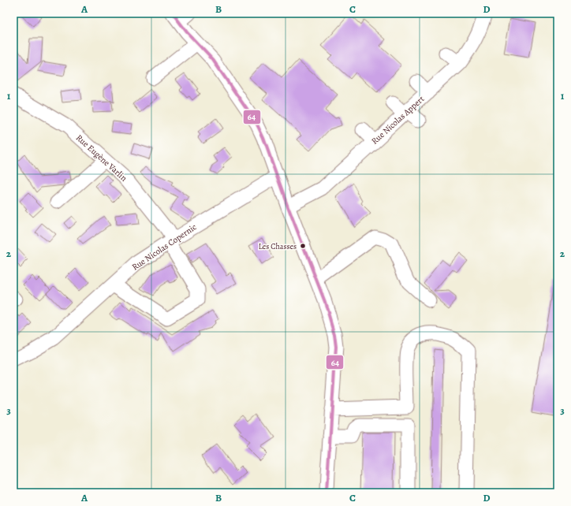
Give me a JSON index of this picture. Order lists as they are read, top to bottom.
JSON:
{
  "streets": {
    "street": ["Rue Nicolas Appert", "Rue Eugène Varlin", "Rue Nicolas Copernic"]
  },
  "crossings": [
    ["Rue Eugène Varlin", "Rue Nicolas Copernic"]
  ],
  "places": ["Les Chasses"],
  "lines": ["transit line 64"],
  "grid": {
    "columns": [
      "A",
      "B",
      "C",
      "D"
    ],
    "rows": ["1", "2", "3"]
  }
}
